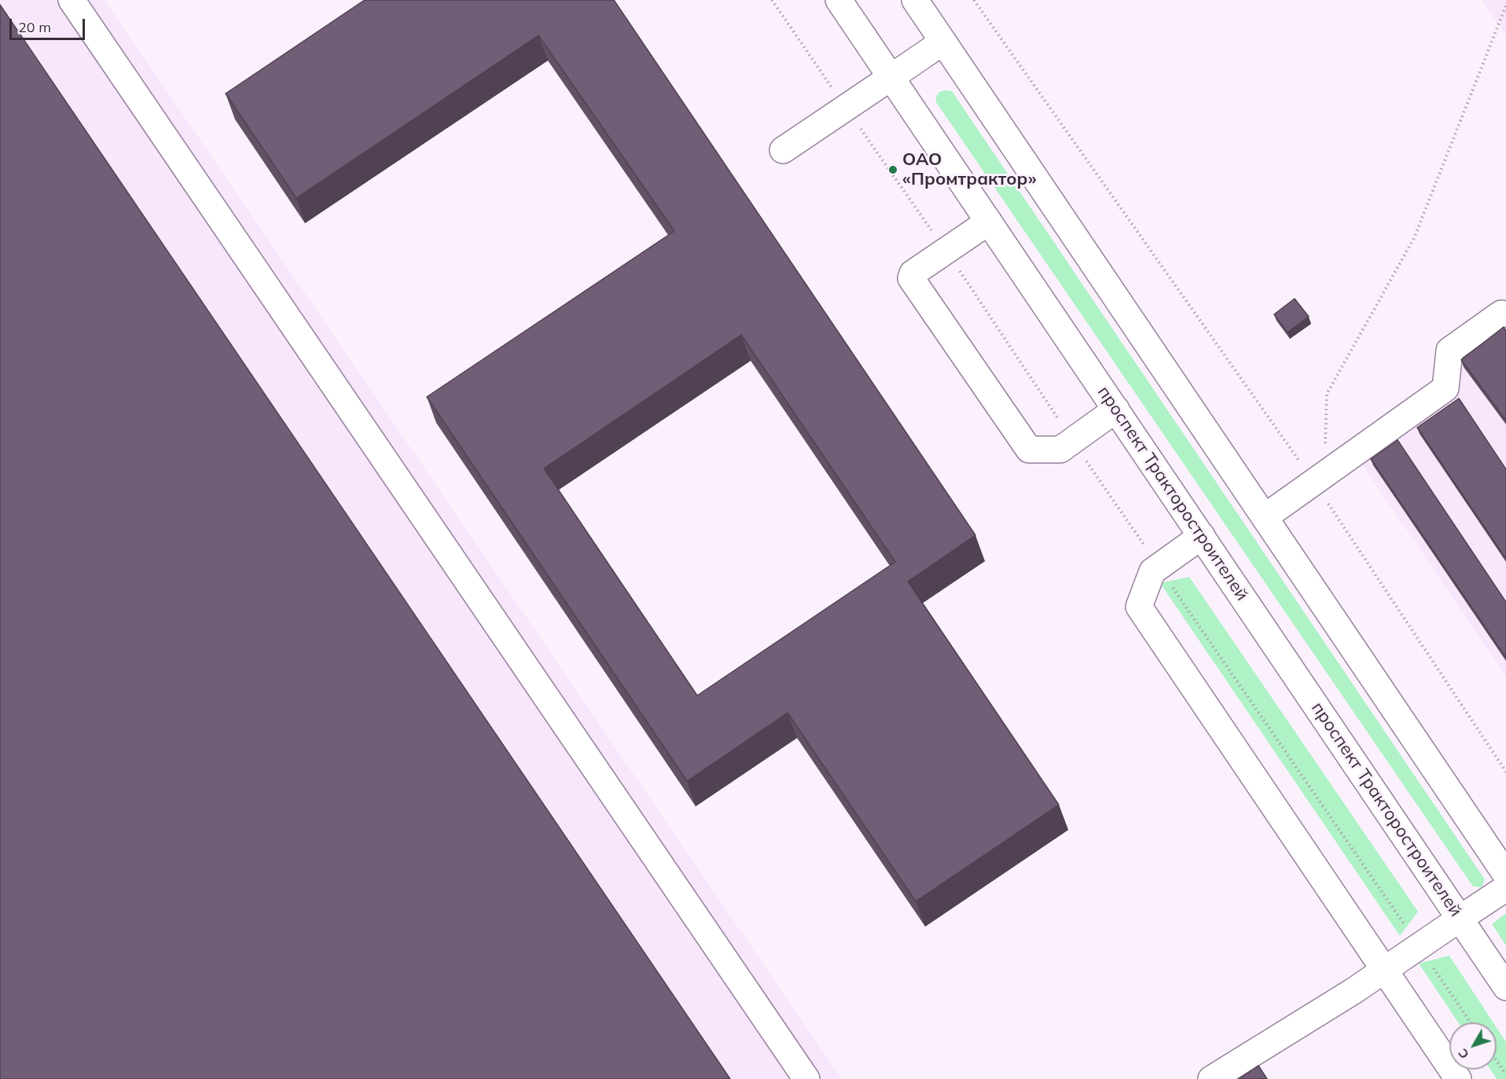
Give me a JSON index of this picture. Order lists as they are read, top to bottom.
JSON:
{
  "streets": {
    "main road": ["проспект Тракторостроителей"]
  },
  "places": ["ОАО «Промтрактор»"],
  "scale_bar": "20 m",
  "north": "bottom left"
}
